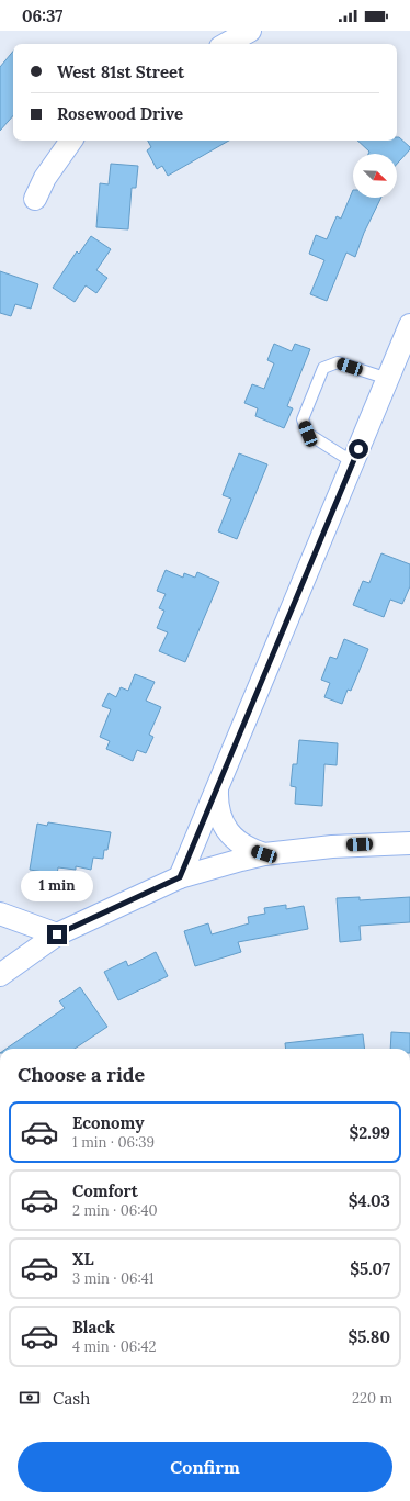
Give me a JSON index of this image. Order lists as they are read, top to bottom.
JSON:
{
  "north": "bottom right",
  "page": {
    "status": "06:37",
    "banner": ["West 81st Street", "Rosewood Drive"],
    "bubble": "1 min",
    "heading": "Choose a ride",
    "list": [
      {
        "name": "Economy",
        "note": "1 min · 06:39",
        "value": "$2.99"
      },
      {
        "name": "Comfort",
        "note": "2 min · 06:40",
        "value": "$4.03"
      },
      {
        "name": "XL",
        "note": "3 min · 06:41",
        "value": "$5.07"
      },
      {
        "name": "Black",
        "note": "4 min · 06:42",
        "value": "$5.80"
      }
    ],
    "pay": ["Cash", "220 m"],
    "buttons": "Confirm"
  }
}
